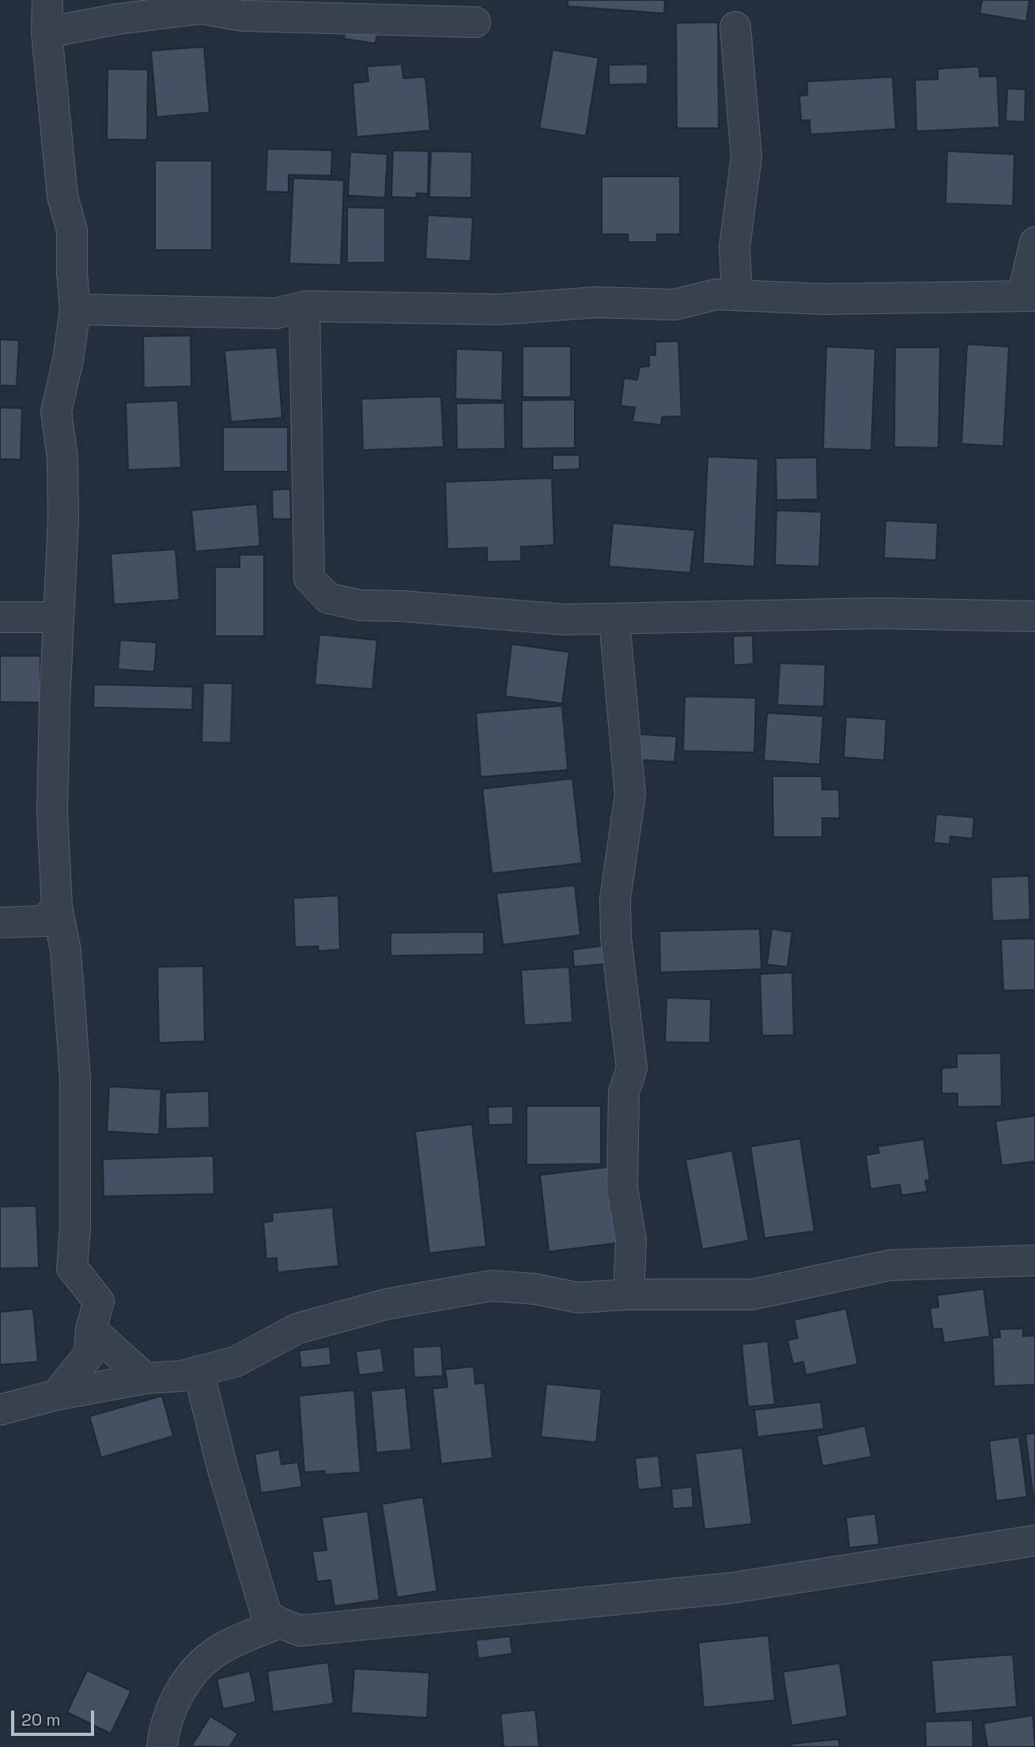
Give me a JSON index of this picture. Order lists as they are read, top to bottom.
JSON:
{
  "scale_bar": "20 m"
}
